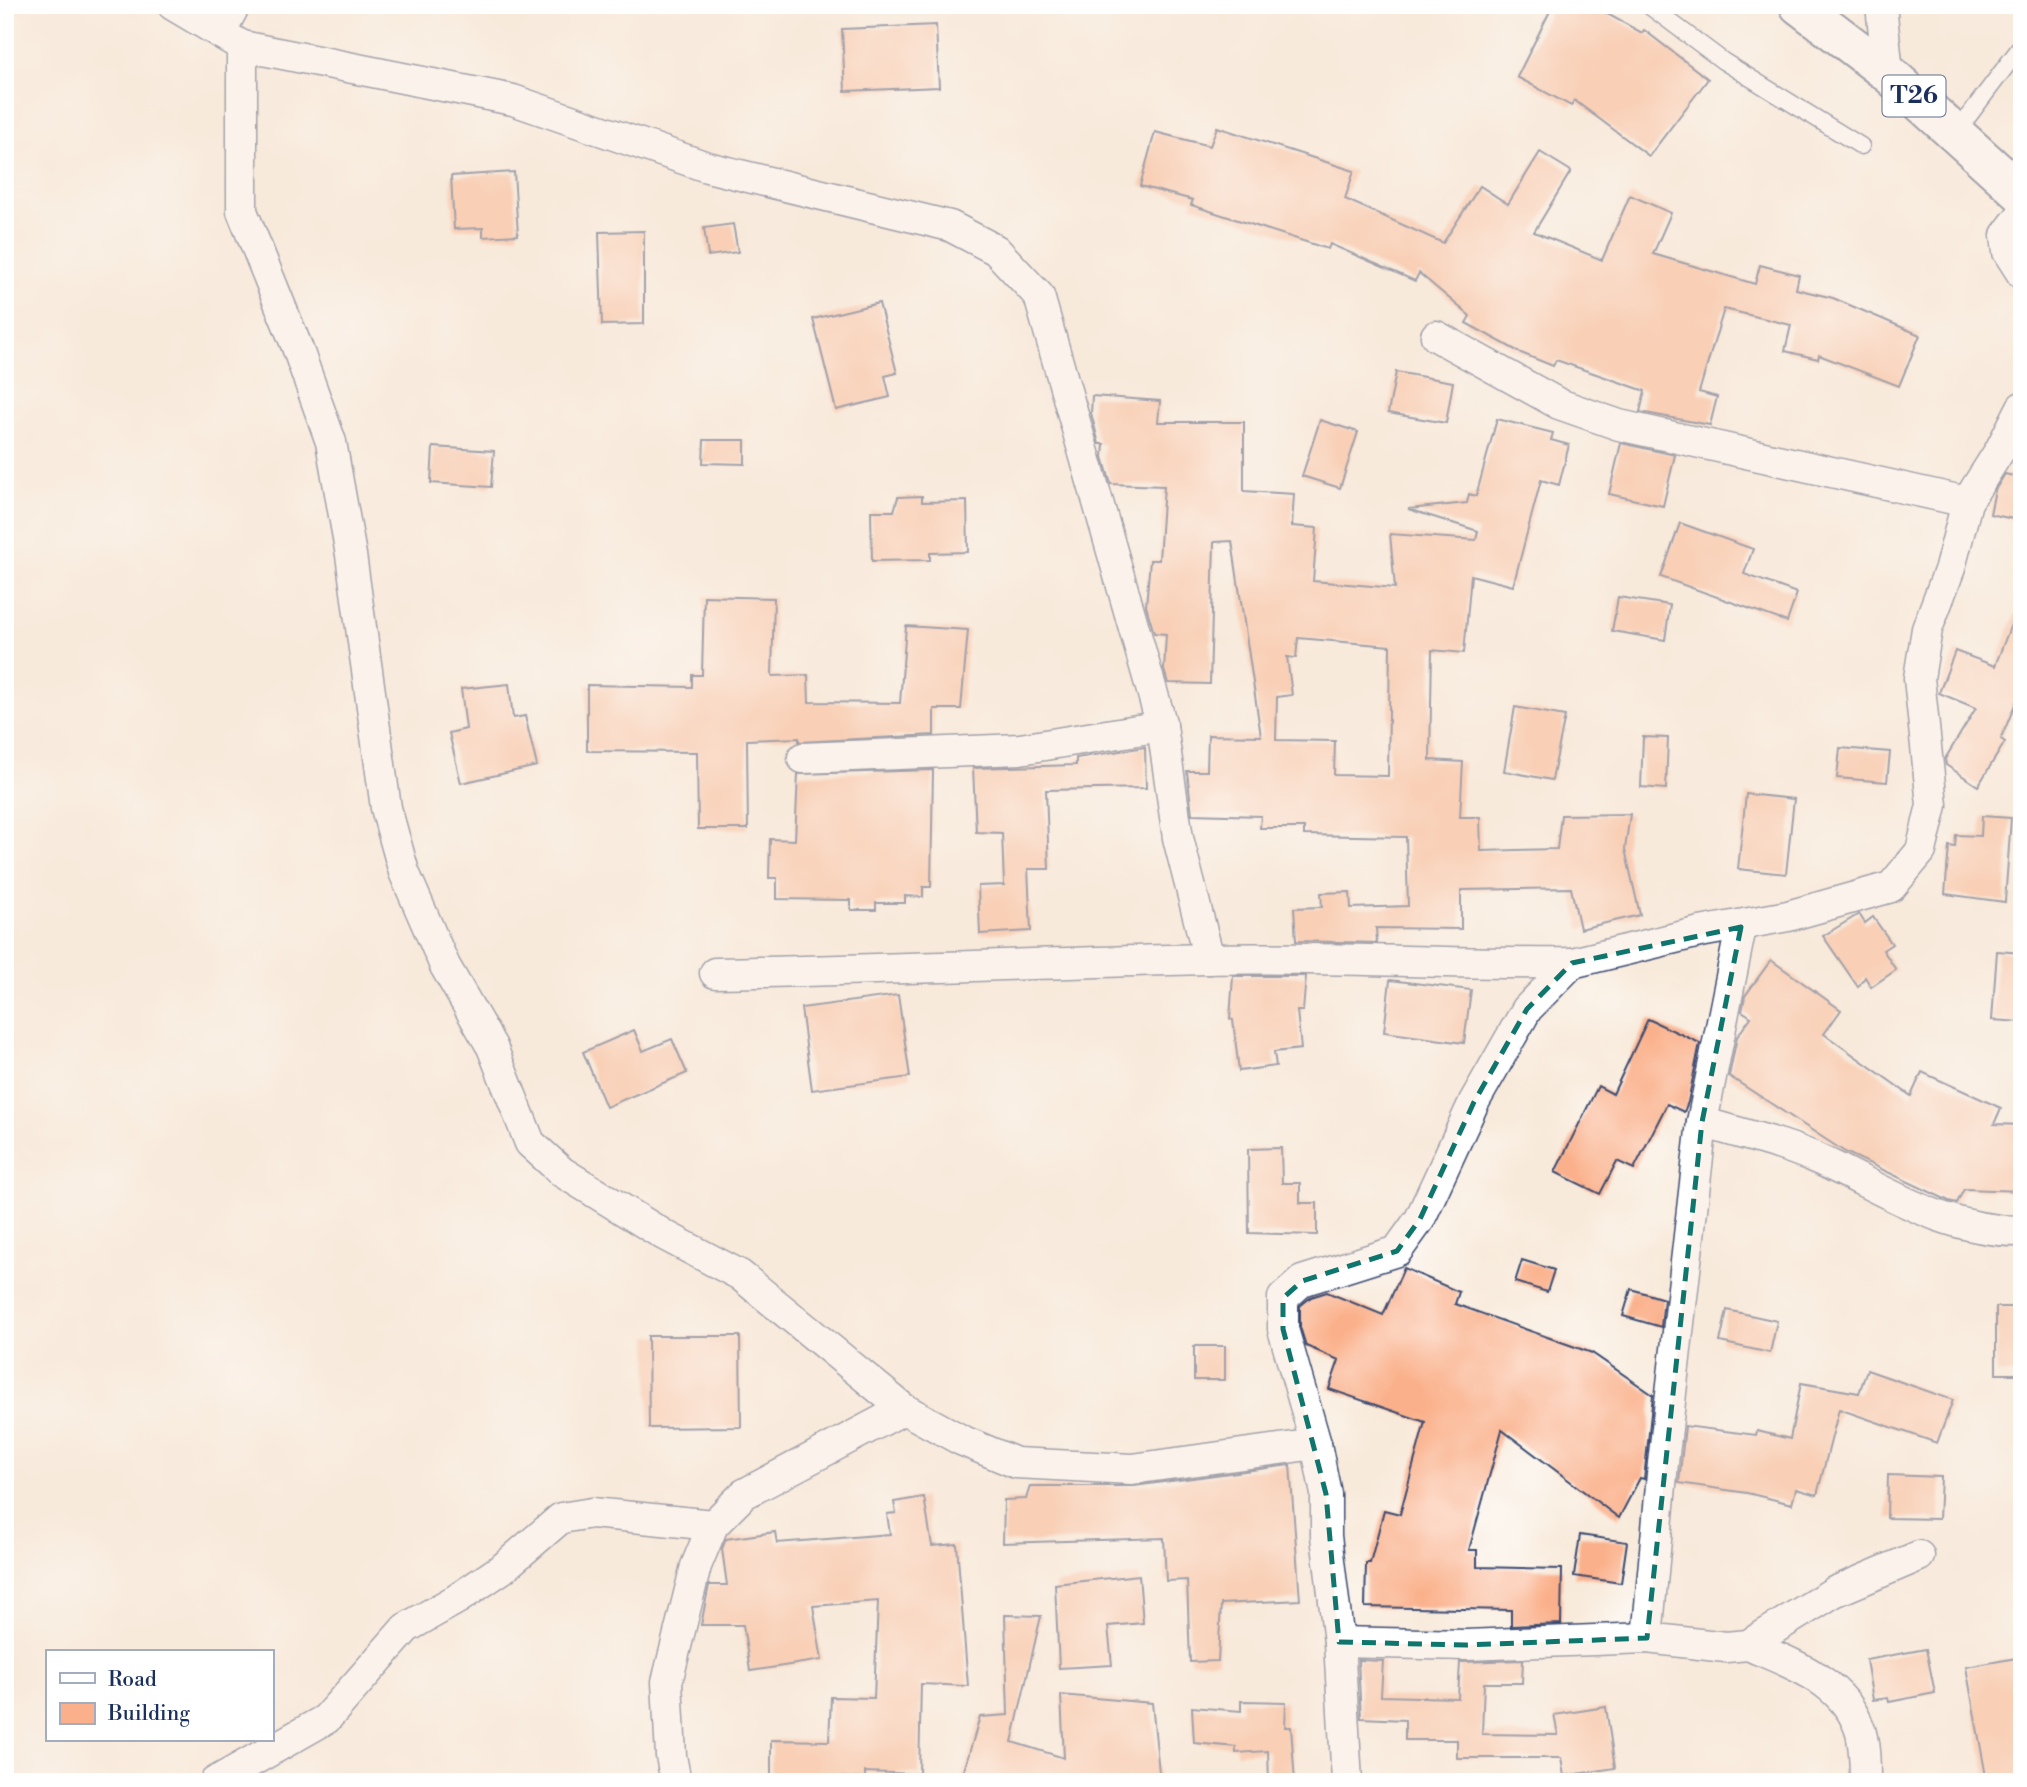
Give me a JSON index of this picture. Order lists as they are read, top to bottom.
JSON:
{
  "streets": {
    "highway": ["T26"]
  },
  "legend": ["Road", "Building"]
}
